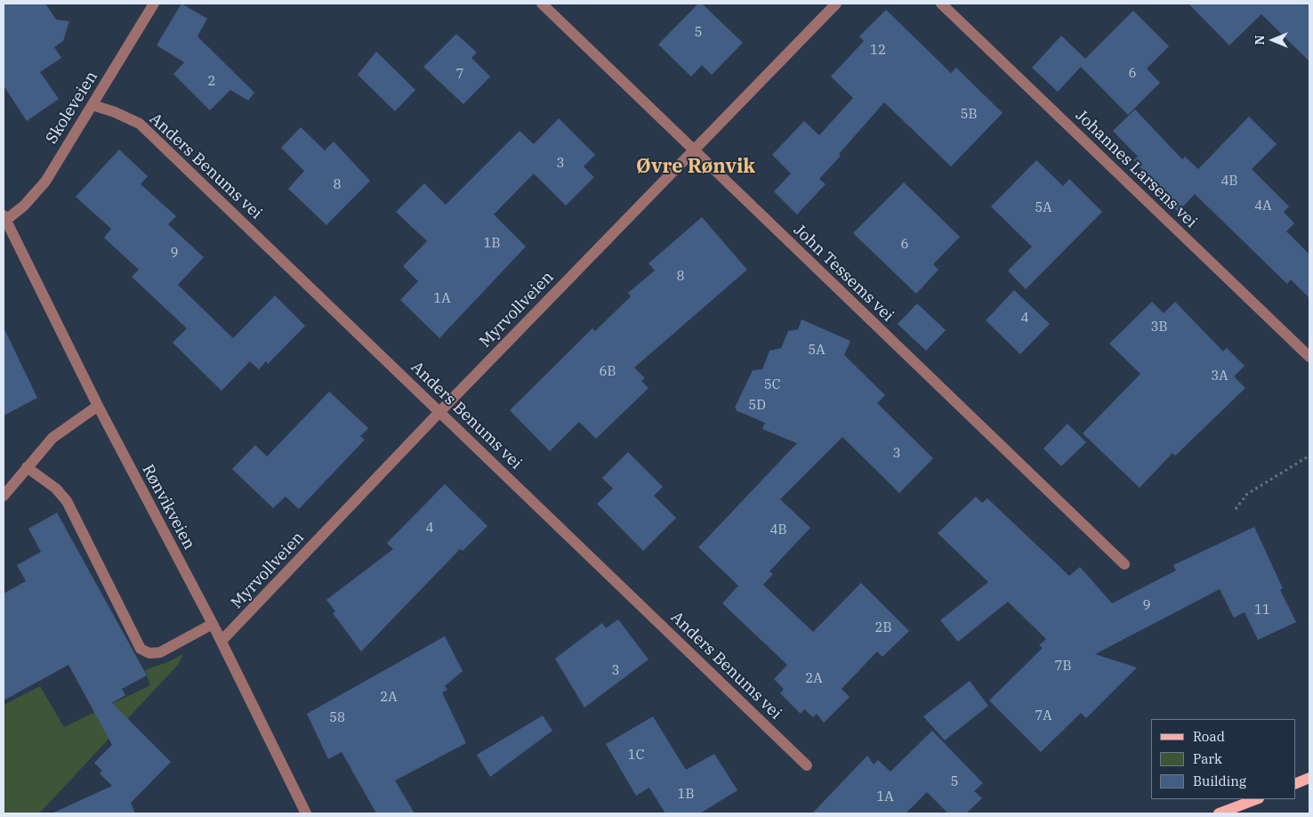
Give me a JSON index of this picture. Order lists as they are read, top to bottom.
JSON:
{
  "streets": {
    "street": [
      "Skoleveien",
      "Anders Benums vei",
      "Johannes Larsens vei",
      "John Tessems vei",
      "Myrvollveien",
      "Rønvikveien"
    ]
  },
  "crossings": [
    ["Skoleveien", "Anders Benums vei"],
    ["Skoleveien", "Rønvikveien"],
    ["Anders Benums vei", "Myrvollveien"],
    ["John Tessems vei", "Myrvollveien"],
    ["Myrvollveien", "Rønvikveien"]
  ],
  "districts": ["Øvre Rønvik"],
  "house_numbers": [
    "5",
    "12",
    "6",
    "7",
    "2",
    "5B",
    "3",
    "4B",
    "8",
    "4A",
    "5A",
    "1B",
    "6",
    "9",
    "8",
    "1A",
    "4",
    "3B",
    "5A",
    "6B",
    "3A",
    "5C",
    "5D",
    "3",
    "4",
    "4B",
    "9",
    "11",
    "2B",
    "7B",
    "3",
    "2A",
    "2A",
    "7A",
    "58",
    "1C",
    "5",
    "1B",
    "1A"
  ],
  "legend": ["Road", "Park", "Building"],
  "north": "left"
}
